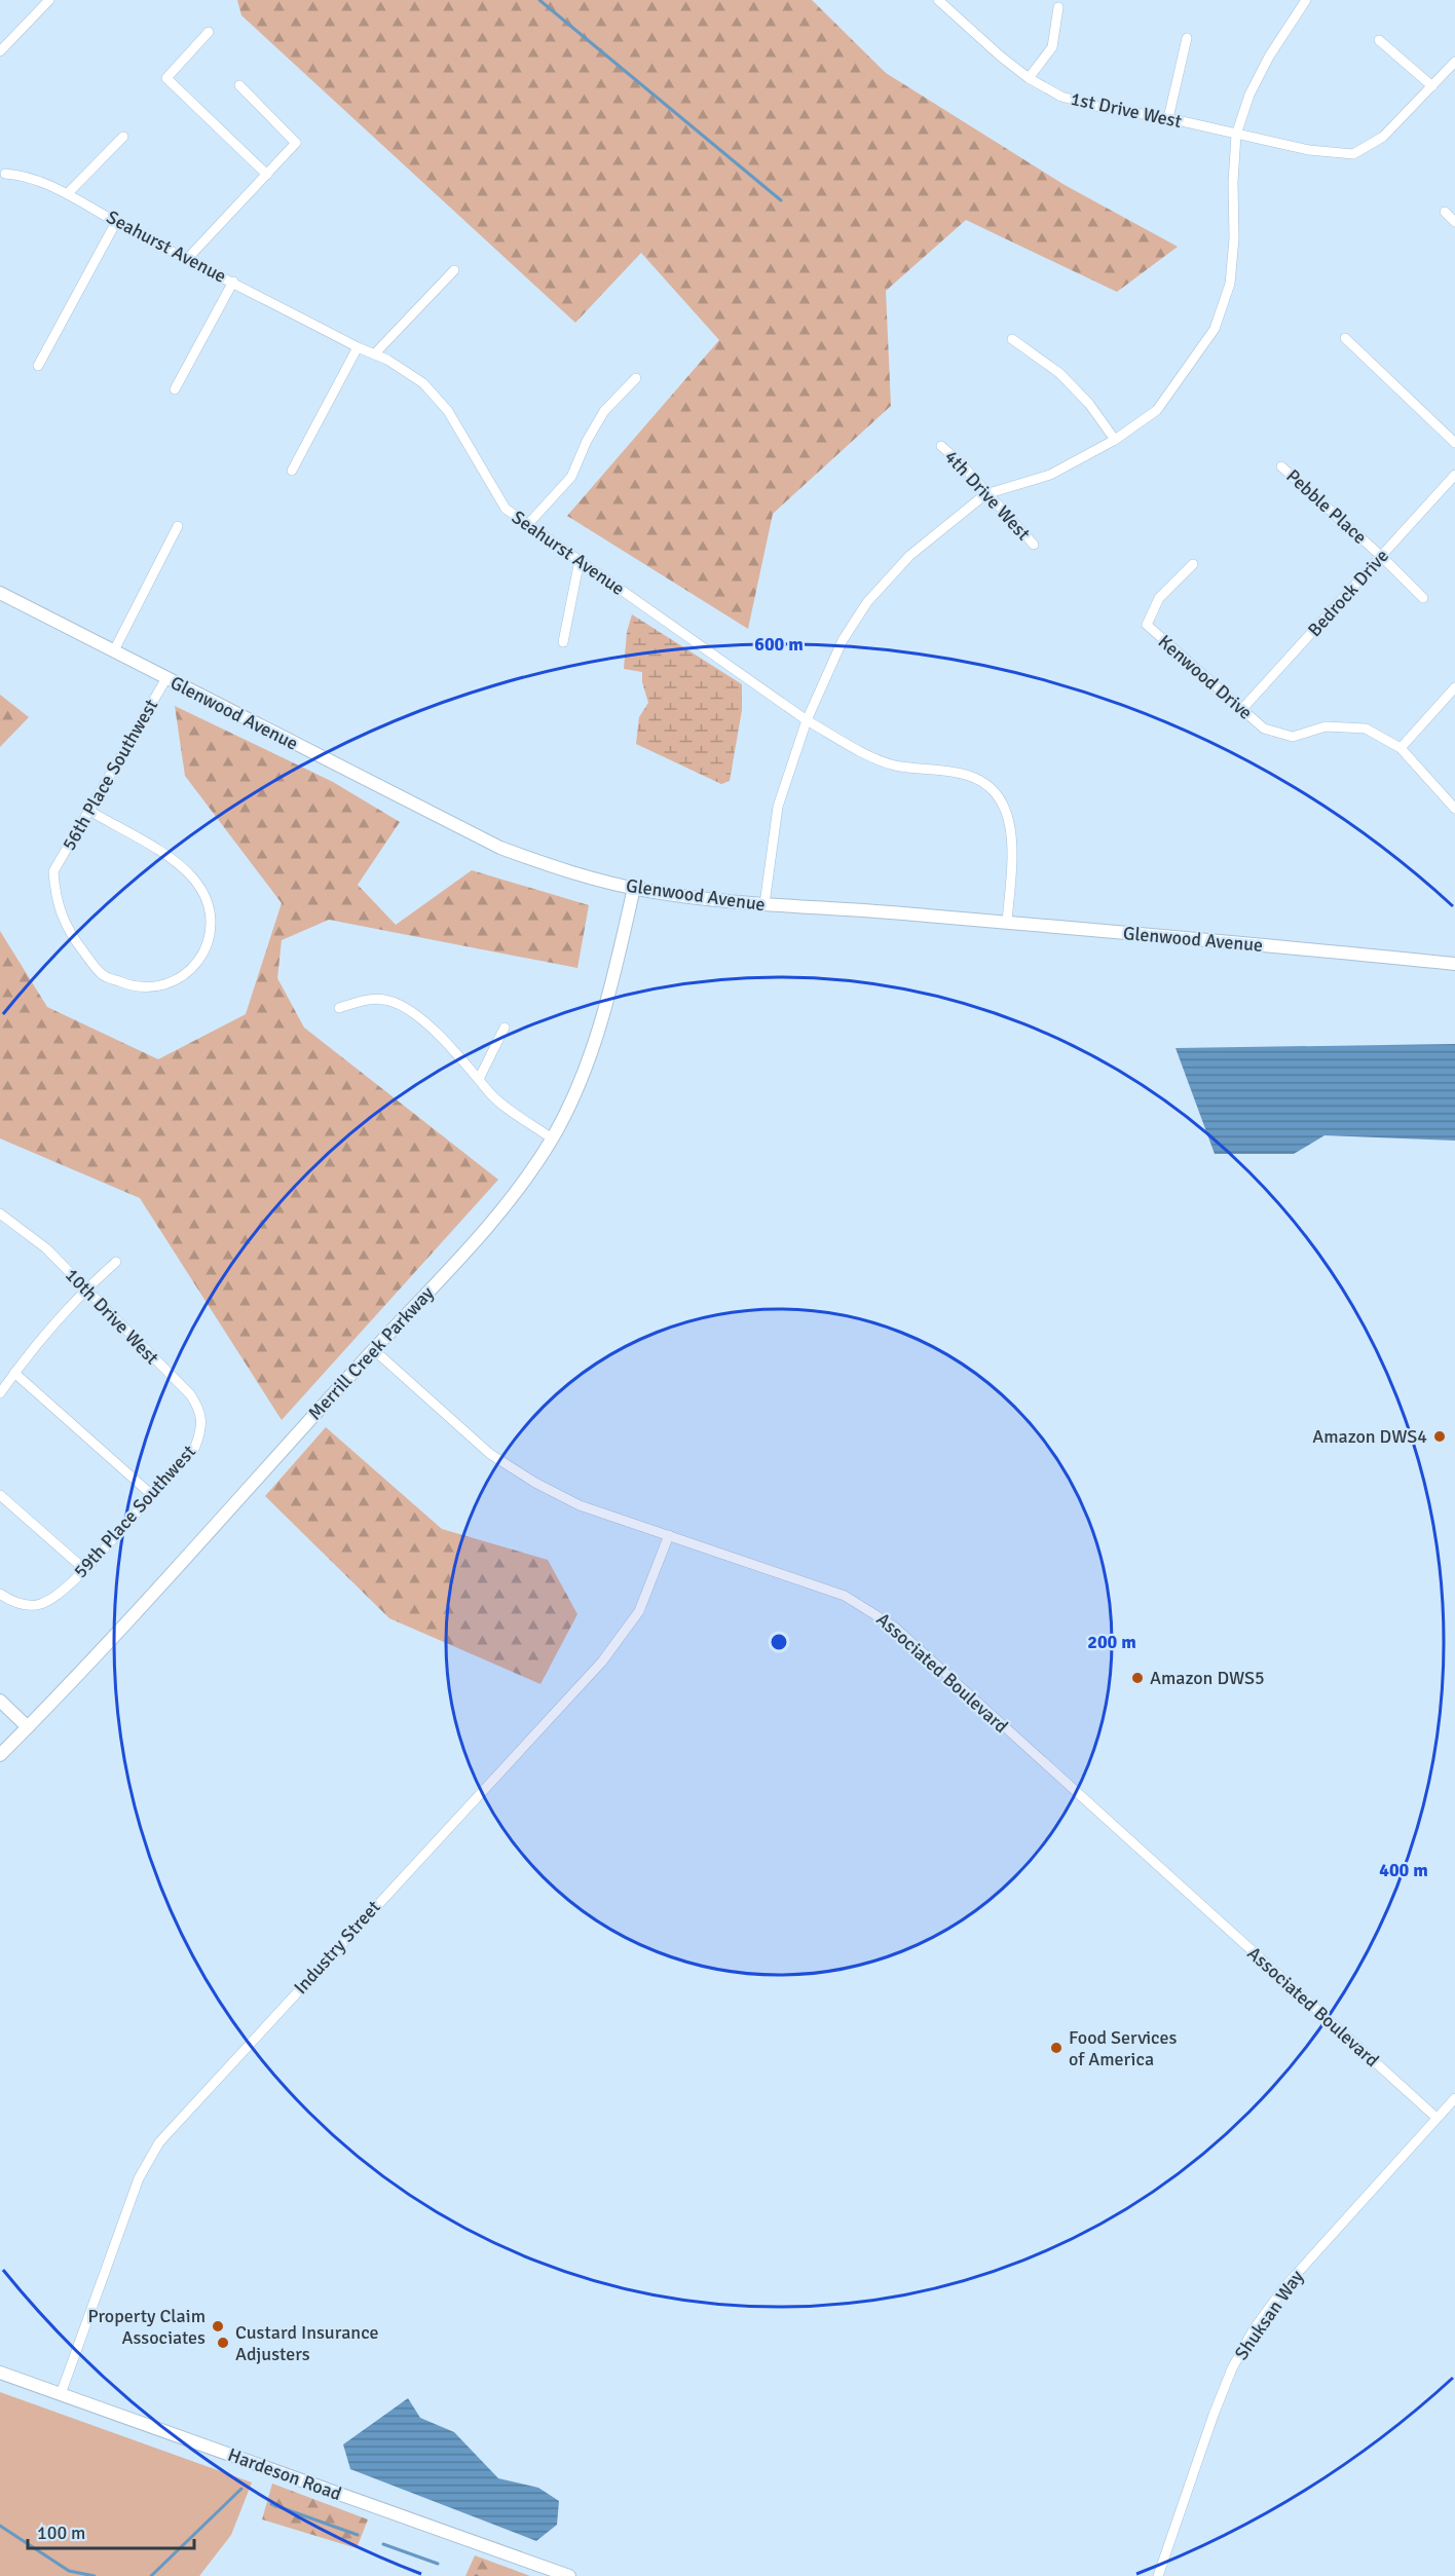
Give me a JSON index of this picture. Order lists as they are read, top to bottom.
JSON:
{
  "streets": {
    "street": [
      "1st Drive West",
      "Seahurst Avenue",
      "4th Drive West",
      "Pebble Place",
      "Bedrock Drive",
      "Kenwood Drive",
      "Glenwood Avenue",
      "56th Place Southwest",
      "10th Drive West",
      "Merrill Creek Parkway",
      "59th Place Southwest",
      "Associated Boulevard",
      "Industry Street",
      "Shuksan Way",
      "Hardeson Road"
    ]
  },
  "crossings": [
    ["Seahurst Avenue", "Glenwood Avenue"],
    ["Pebble Place", "Bedrock Drive"],
    ["Bedrock Drive", "Kenwood Drive"],
    ["Glenwood Avenue", "56th Place Southwest"],
    ["Glenwood Avenue", "Merrill Creek Parkway"],
    ["10th Drive West", "59th Place Southwest"],
    ["Merrill Creek Parkway", "Associated Boulevard"],
    ["Associated Boulevard", "Industry Street"],
    ["Associated Boulevard", "Shuksan Way"],
    ["Industry Street", "Hardeson Road"]
  ],
  "places": [
    "Amazon DWS4",
    "Amazon DWS5",
    "Food Services of America",
    "Property Claim Associates",
    "Custard Insurance Adjusters"
  ],
  "scale_bar": "100 m",
  "rings": ["600 m", "200 m", "400 m"]
}
